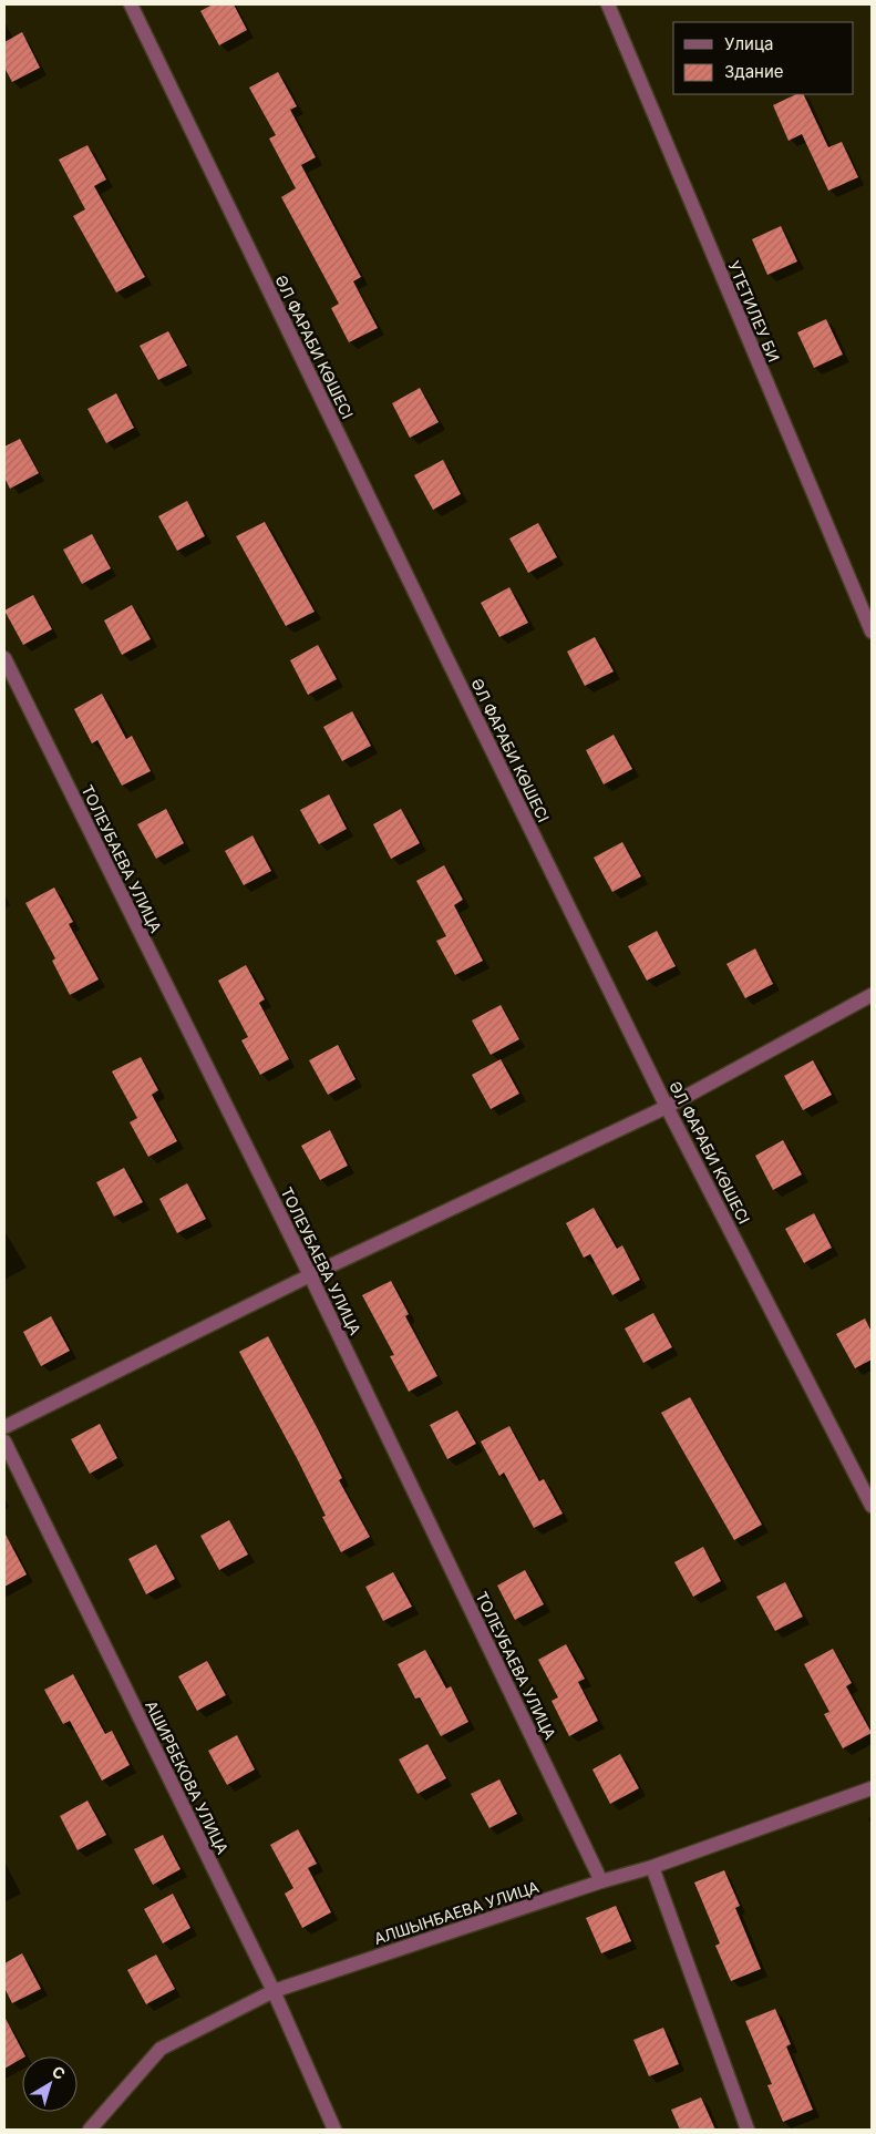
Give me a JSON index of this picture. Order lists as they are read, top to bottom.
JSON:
{
  "streets": {
    "street": [
      "УТЕТИЛЕУ БИ",
      "ӘЛ ФАРАБИ КӨШЕСІ",
      "ТОЛЕУБАЕВА УЛИЦА",
      "АШИРБЕКОВА УЛИЦА",
      "АЛШЫНБАЕВА УЛИЦА"
    ]
  },
  "crossings": [
    ["ТОЛЕУБАЕВА УЛИЦА", "АЛШЫНБАЕВА УЛИЦА"],
    ["АШИРБЕКОВА УЛИЦА", "АЛШЫНБАЕВА УЛИЦА"]
  ],
  "legend": ["Улица", "Здание"],
  "north": "top right"
}
